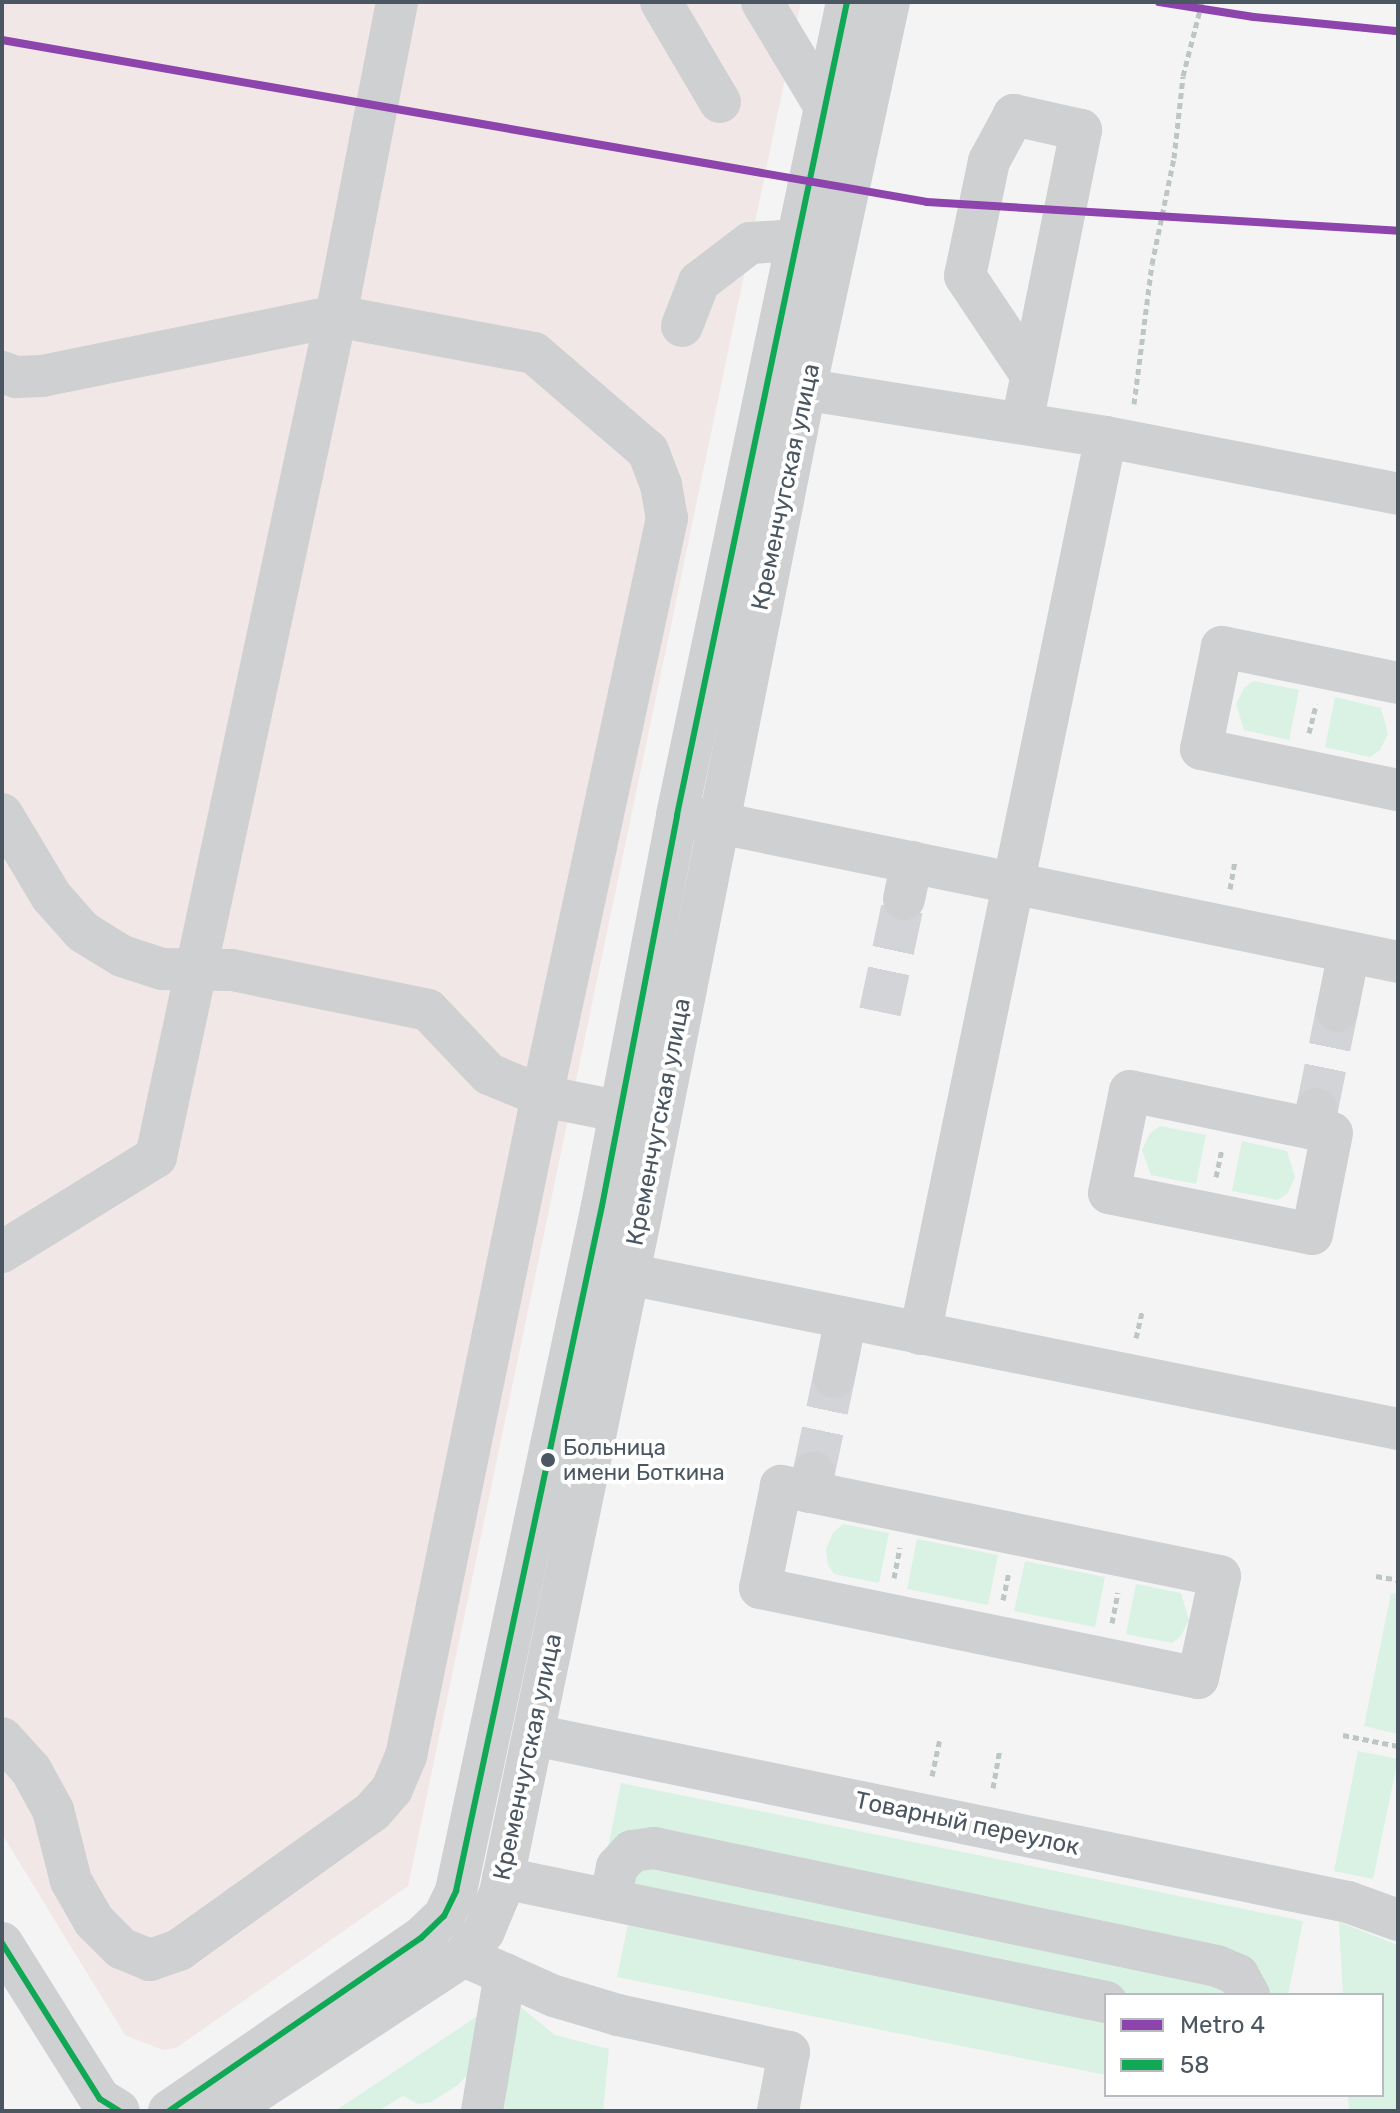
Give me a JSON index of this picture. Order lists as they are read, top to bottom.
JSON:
{
  "streets": {
    "street": ["Кременчугская улица", "Товарный переулок"]
  },
  "crossings": [
    ["Кременчугская улица", "Товарный переулок"]
  ],
  "places": ["Больница имени Боткина"],
  "lines": ["metro line 4", "transit line 58"],
  "legend": ["Metro 4", "58"]
}
